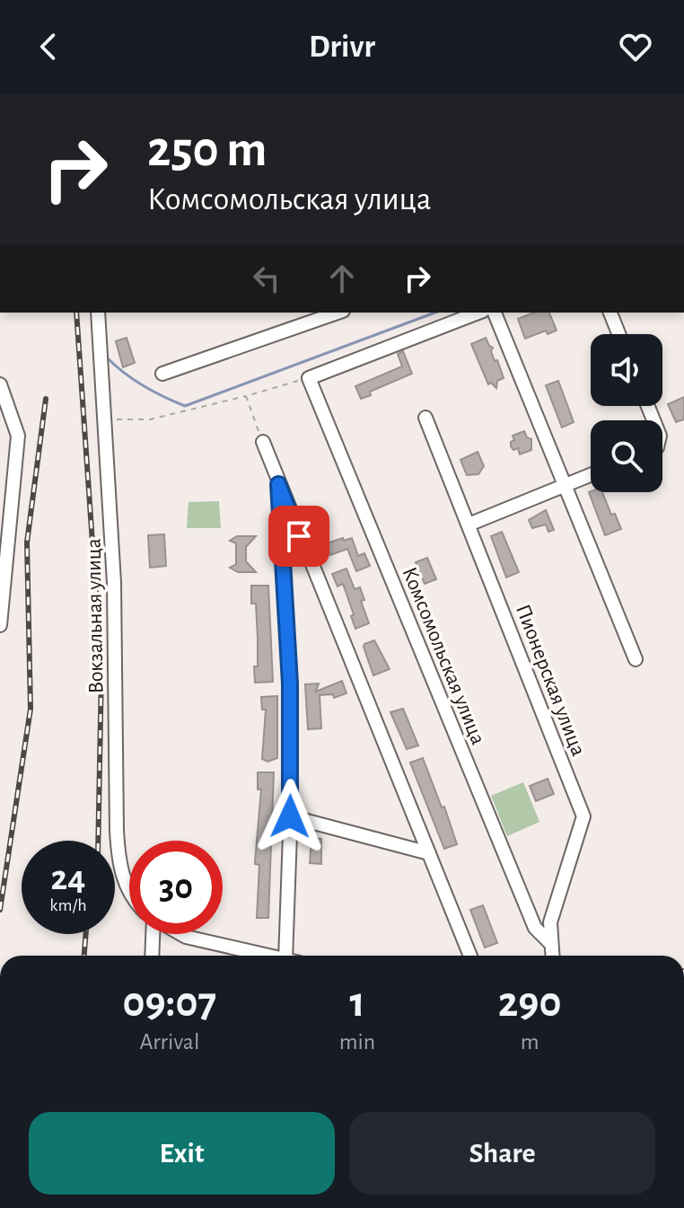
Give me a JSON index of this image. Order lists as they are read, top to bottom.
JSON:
{
  "streets": {
    "street": ["Вокзальная улица", "Комсомольская улица", "Пионерская улица"]
  },
  "crossings": [
    ["Комсомольская улица", "Пионерская улица"]
  ],
  "page": {
    "header": "Drivr",
    "turn": ["250 m", "Комсомольская улица"],
    "speed": "24 km/h",
    "limit": "30",
    "eta": [
      "09:07",
      "Arrival",
      "1",
      "min",
      "290",
      "m"
    ],
    "buttons": ["Exit", "Share"]
  }
}
